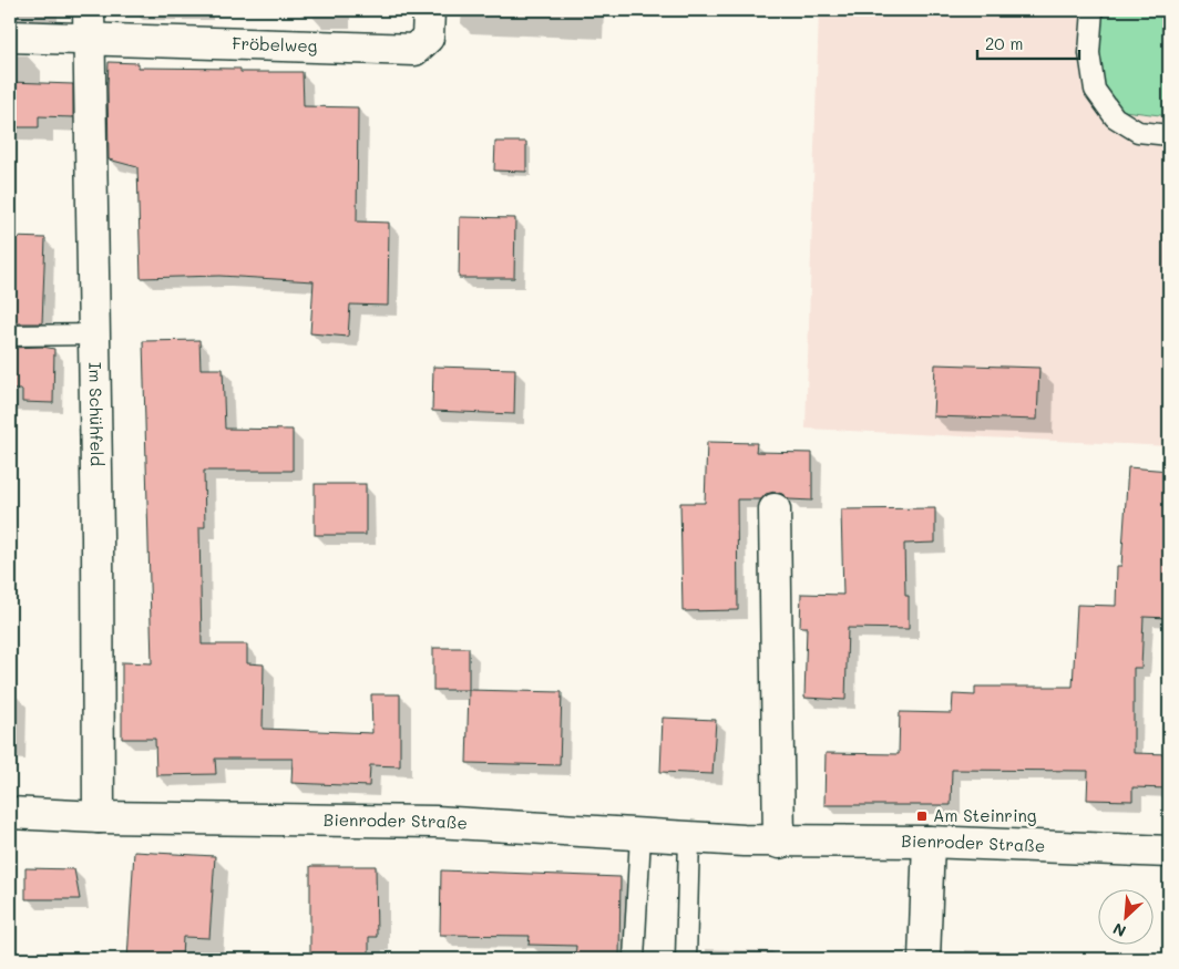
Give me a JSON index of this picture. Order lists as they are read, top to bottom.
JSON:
{
  "streets": {
    "street": ["Fröbelweg", "Im Schühfeld", "Bienroder Straße"]
  },
  "crossings": [
    ["Fröbelweg", "Im Schühfeld"],
    ["Im Schühfeld", "Bienroder Straße"]
  ],
  "places": {
    "transit": ["Am Steinring"]
  },
  "scale_bar": "20 m",
  "north": "bottom left"
}
